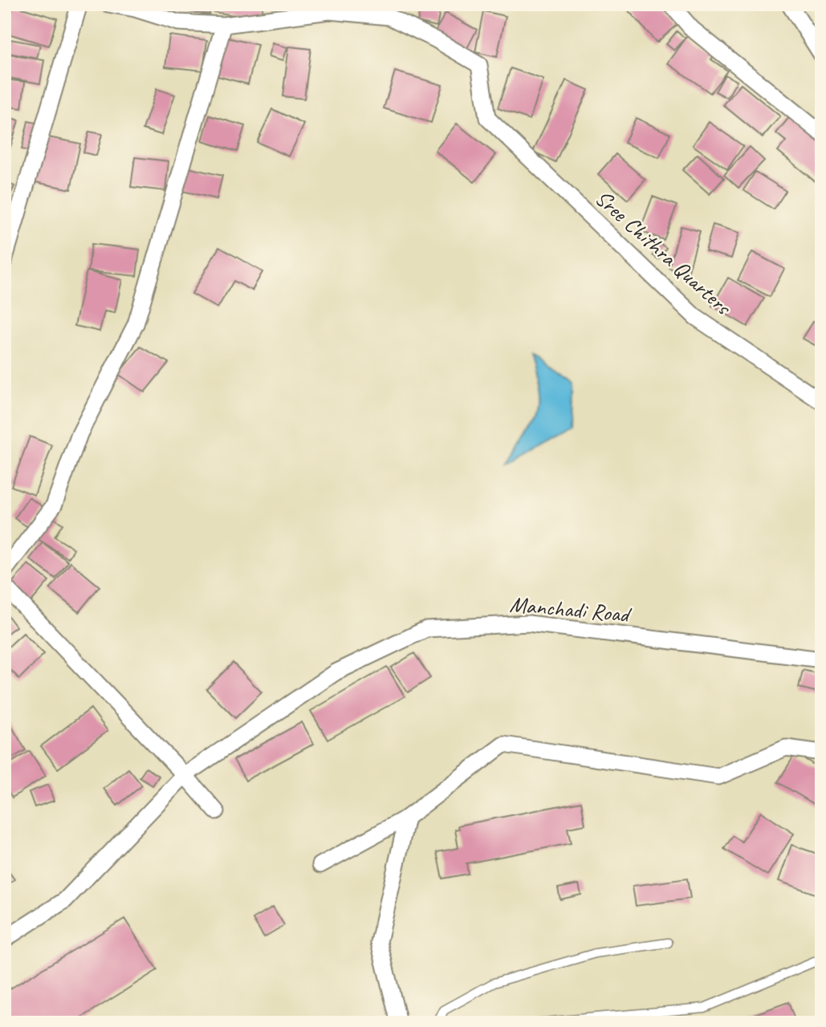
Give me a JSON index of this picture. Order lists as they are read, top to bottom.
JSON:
{
  "streets": {
    "street": ["Sree Chithra Quarters", "Manchadi Road"]
  }
}
